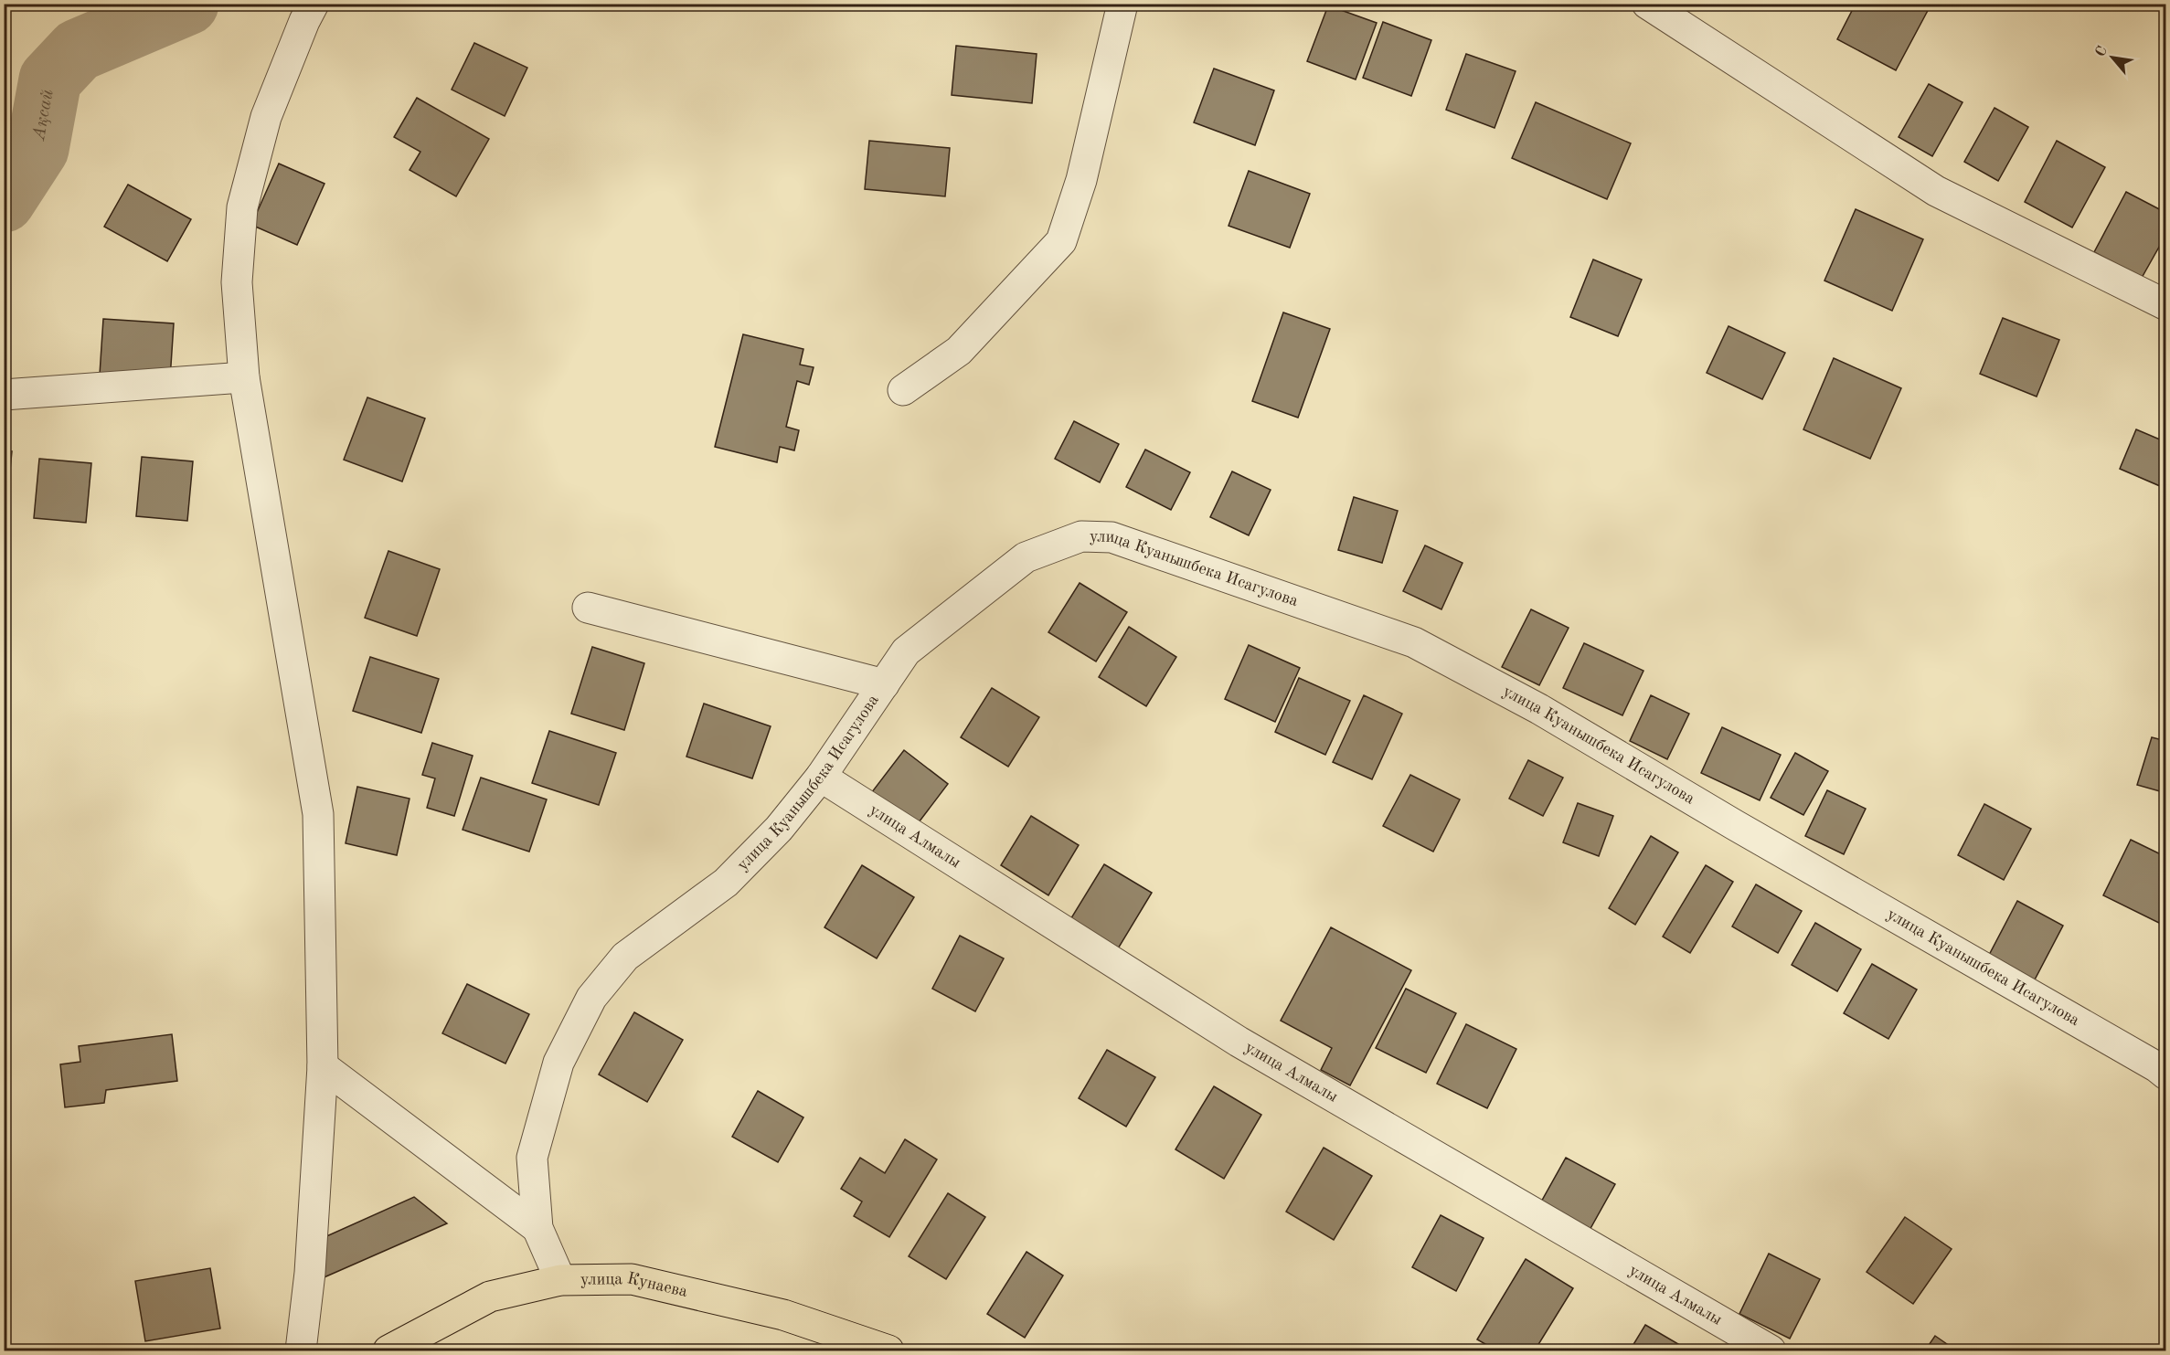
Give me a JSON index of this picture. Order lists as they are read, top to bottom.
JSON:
{
  "streets": {
    "main road": ["улица Кунаева"],
    "street": ["улица Куанышбека Исагулова", "улица Алмалы"]
  },
  "crossings": [
    ["улица Куанышбека Исагулова", "улица Алмалы"],
    ["улица Куанышбека Исагулова", "улица Кунаева"]
  ],
  "water": ["Ақсай"],
  "north": "top left"
}
